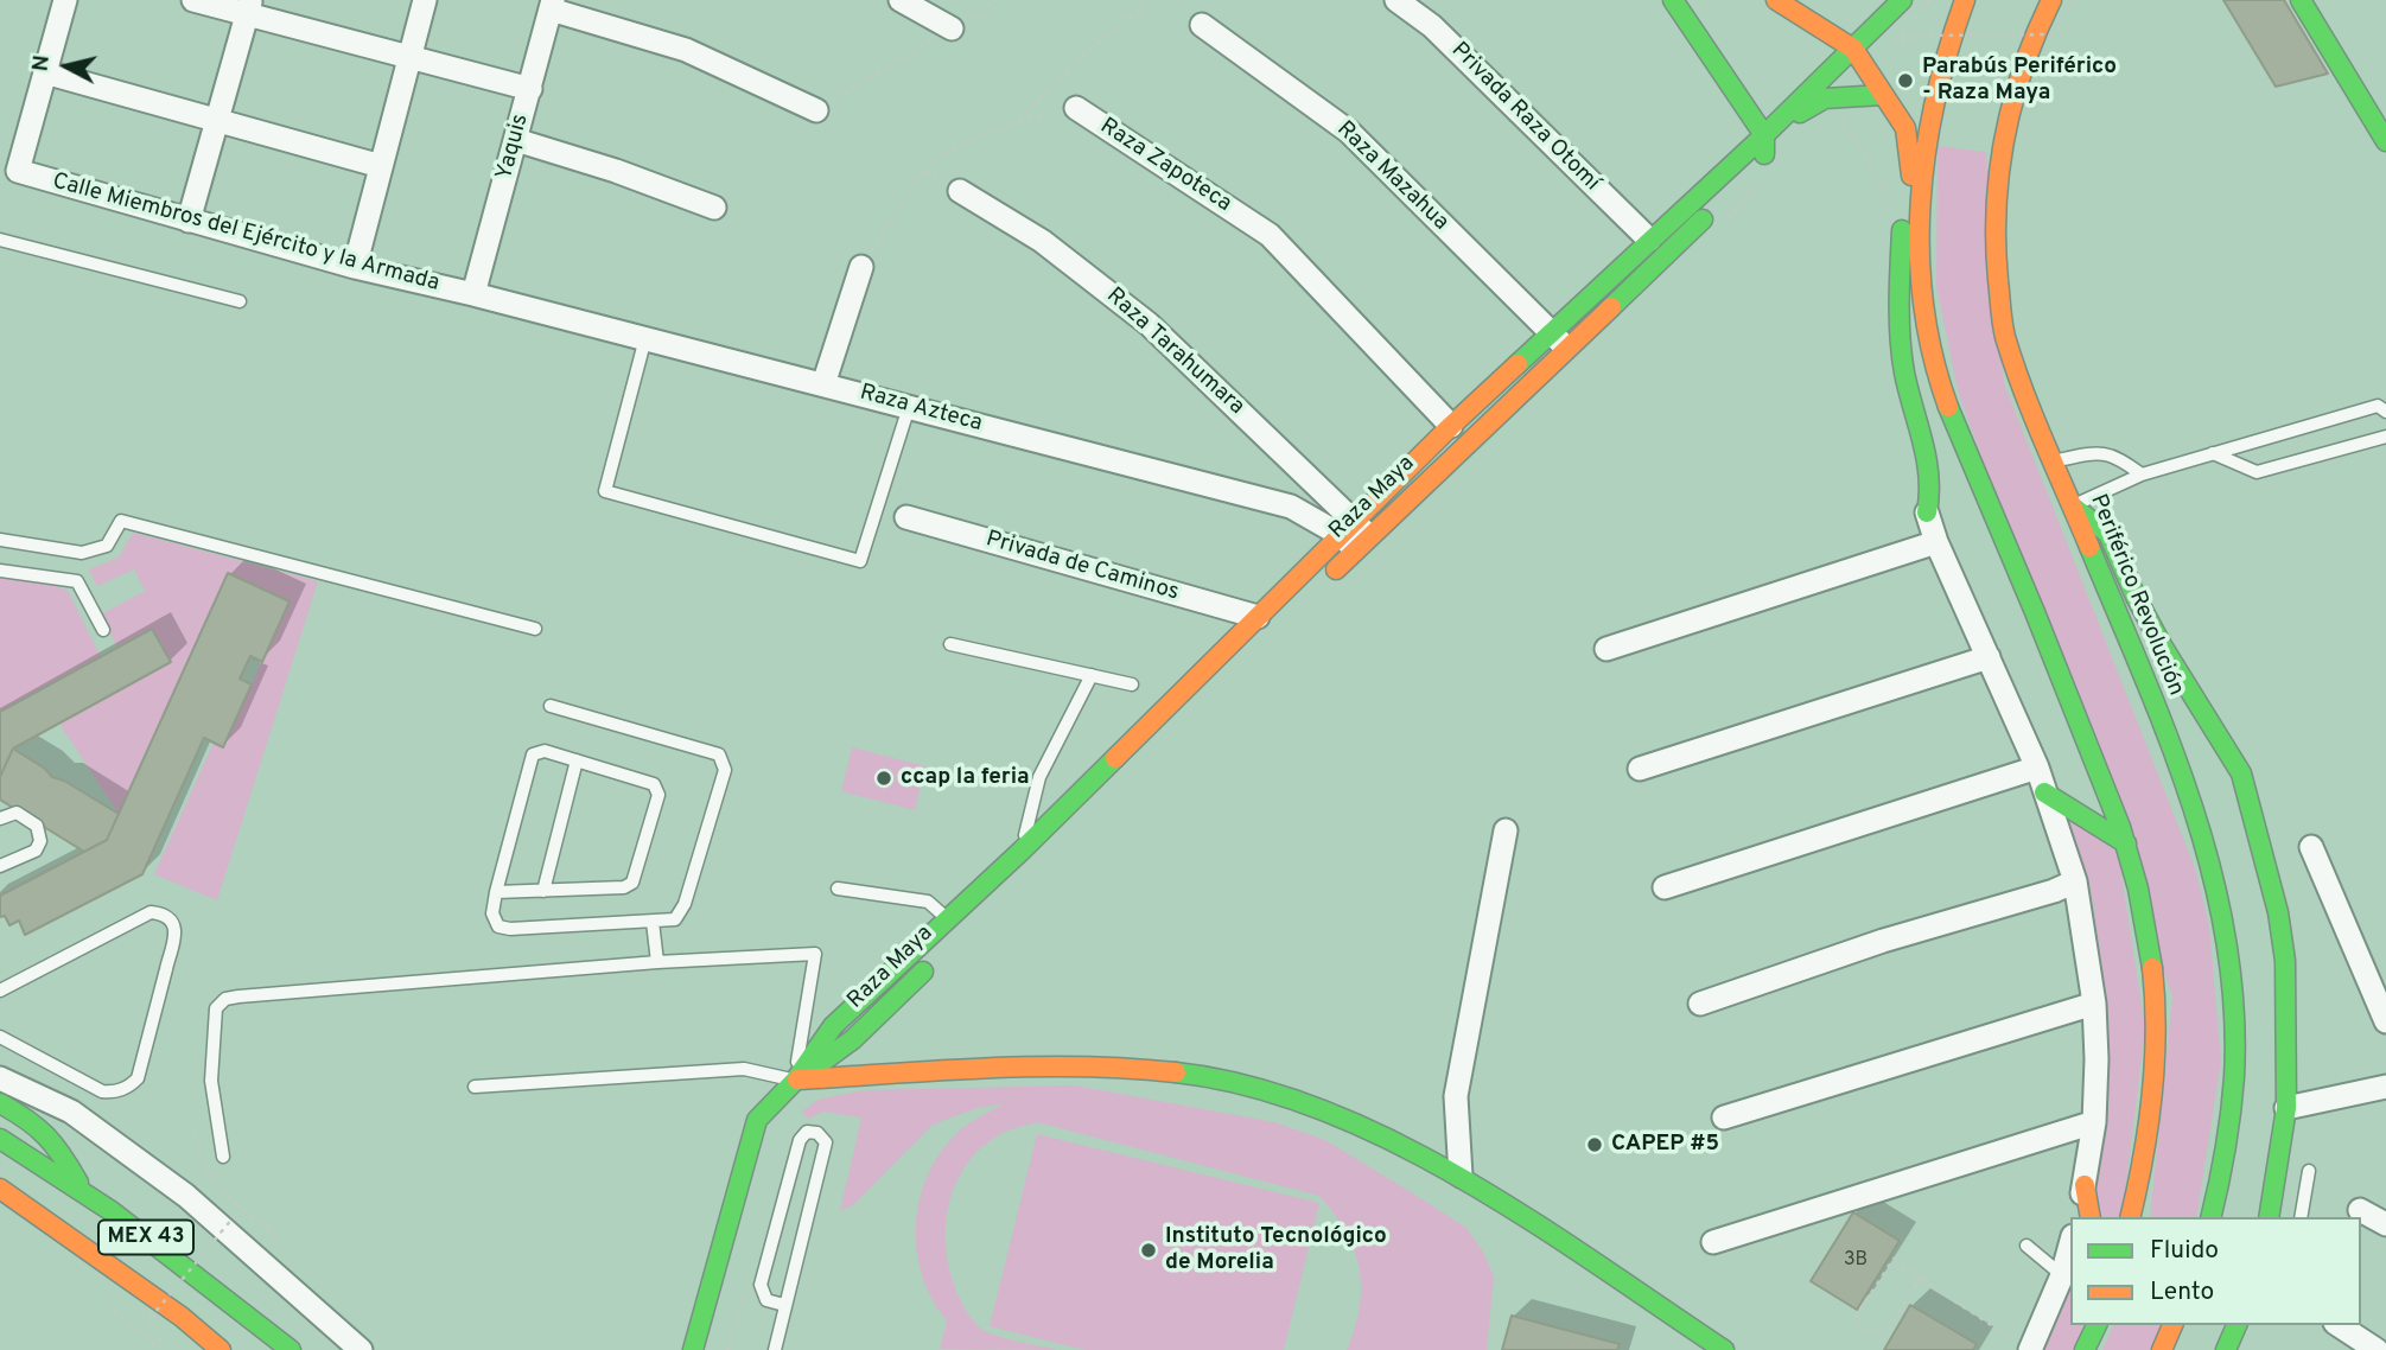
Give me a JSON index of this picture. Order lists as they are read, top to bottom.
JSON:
{
  "streets": {
    "main road": ["Raza Maya", "Periférico Revolución", "MEX 43"],
    "street": [
      "Privada Raza Otomí",
      "Yaquis",
      "Raza Zapoteca",
      "Raza Mazahua",
      "Calle Miembros del Ejército y la Armada",
      "Raza Tarahumara",
      "Raza Azteca",
      "Privada de Caminos"
    ]
  },
  "crossings": [
    ["Privada Raza Otomí", "Raza Maya"],
    ["Yaquis", "Calle Miembros del Ejército y la Armada"],
    ["Yaquis", "Raza Azteca"],
    ["Raza Zapoteca", "Raza Maya"],
    ["Raza Mazahua", "Raza Maya"],
    ["Calle Miembros del Ejército y la Armada", "Raza Azteca"],
    ["Raza Tarahumara", "Raza Azteca"],
    ["Raza Tarahumara", "Raza Maya"],
    ["Raza Azteca", "Raza Maya"],
    ["Raza Maya", "Privada de Caminos"]
  ],
  "places": [
    "Parabús Periférico - Raza Maya",
    "ccap la feria",
    "CAPEP #5",
    "Instituto Tecnológico de Morelia"
  ],
  "house_numbers": ["3B"],
  "legend": ["Fluido", "Lento"],
  "north": "left"
}
